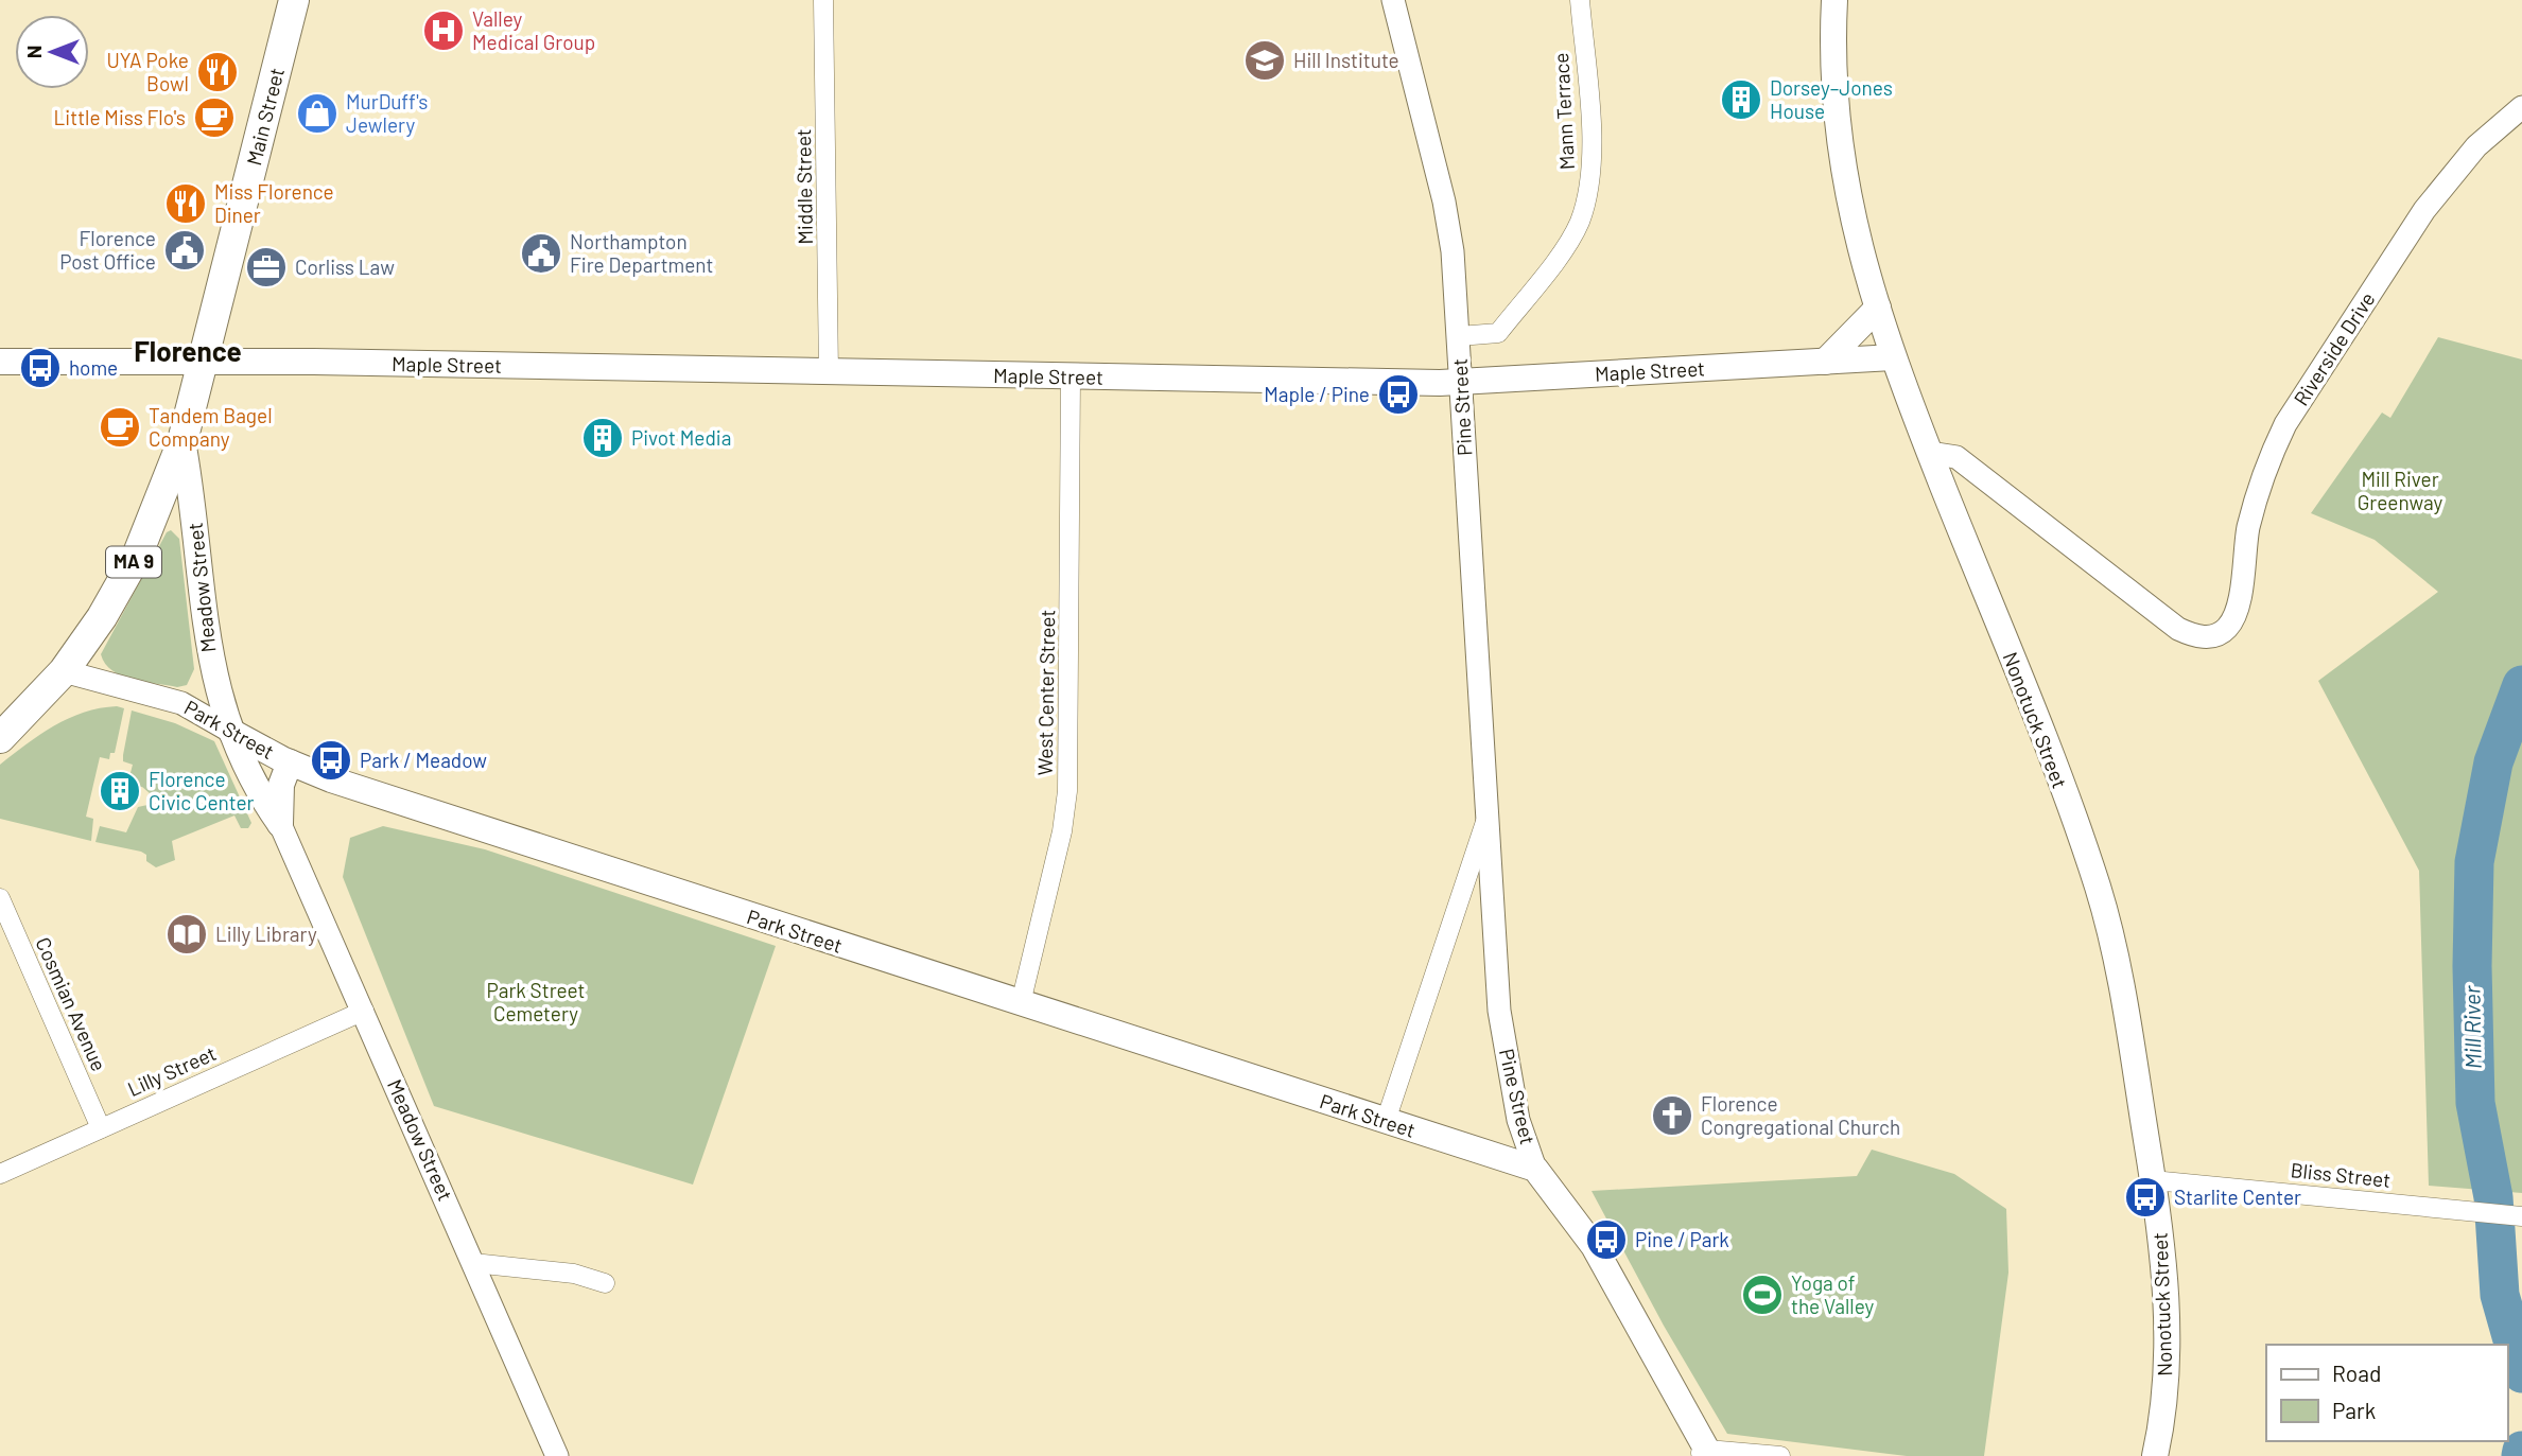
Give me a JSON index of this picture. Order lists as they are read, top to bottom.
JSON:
{
  "streets": {
    "highway": ["Main Street", "MA 9"],
    "main road": [
      "Maple Street",
      "Pine Street",
      "Meadow Street",
      "Nonotuck Street",
      "Park Street"
    ],
    "street": [
      "Mann Terrace",
      "Middle Street",
      "Riverside Drive",
      "West Center Street",
      "Cosmian Avenue",
      "Lilly Street",
      "Bliss Street"
    ]
  },
  "crossings": [
    ["Mann Terrace", "Pine Street"],
    ["Main Street", "Maple Street"],
    ["Main Street", "MA 9"],
    ["Middle Street", "Maple Street"],
    ["Riverside Drive", "Nonotuck Street"],
    ["Maple Street", "Pine Street"],
    ["Maple Street", "MA 9"],
    ["Maple Street", "West Center Street"],
    ["Maple Street", "Nonotuck Street"],
    ["Pine Street", "Park Street"],
    ["MA 9", "Meadow Street"],
    ["MA 9", "Park Street"],
    ["Meadow Street", "Park Street"],
    ["Meadow Street", "Lilly Street"],
    ["West Center Street", "Park Street"],
    ["Nonotuck Street", "Bliss Street"],
    ["Cosmian Avenue", "Lilly Street"]
  ],
  "districts": ["Florence"],
  "water": ["Mill River"],
  "parks": ["Mill River Greenway", "Park Street Cemetery"],
  "places": {
    "hospital": ["Valley Medical Group"],
    "school or university": ["Hill Institute"],
    "restaurant": ["UYA Poke Bowl", "Miss Florence Diner"],
    "building": ["Dorsey–Jones House", "Pivot Media", "Florence Civic Center"],
    "shop": ["MurDuff's Jewlery"],
    "cafe": ["Little Miss Flo's", "Tandem Bagel Company"],
    "public building": ["Florence Post Office", "Northampton Fire Department"],
    "office": ["Corliss Law"],
    "bus stop": [
      "home",
      "Maple / Pine",
      "Park / Meadow",
      "Starlite Center",
      "Pine / Park"
    ],
    "library": ["Lilly Library"],
    "church": ["Florence Congregational Church"],
    "sports": ["Yoga of the Valley"]
  },
  "legend": ["Road", "Park"],
  "north": "left"
}
